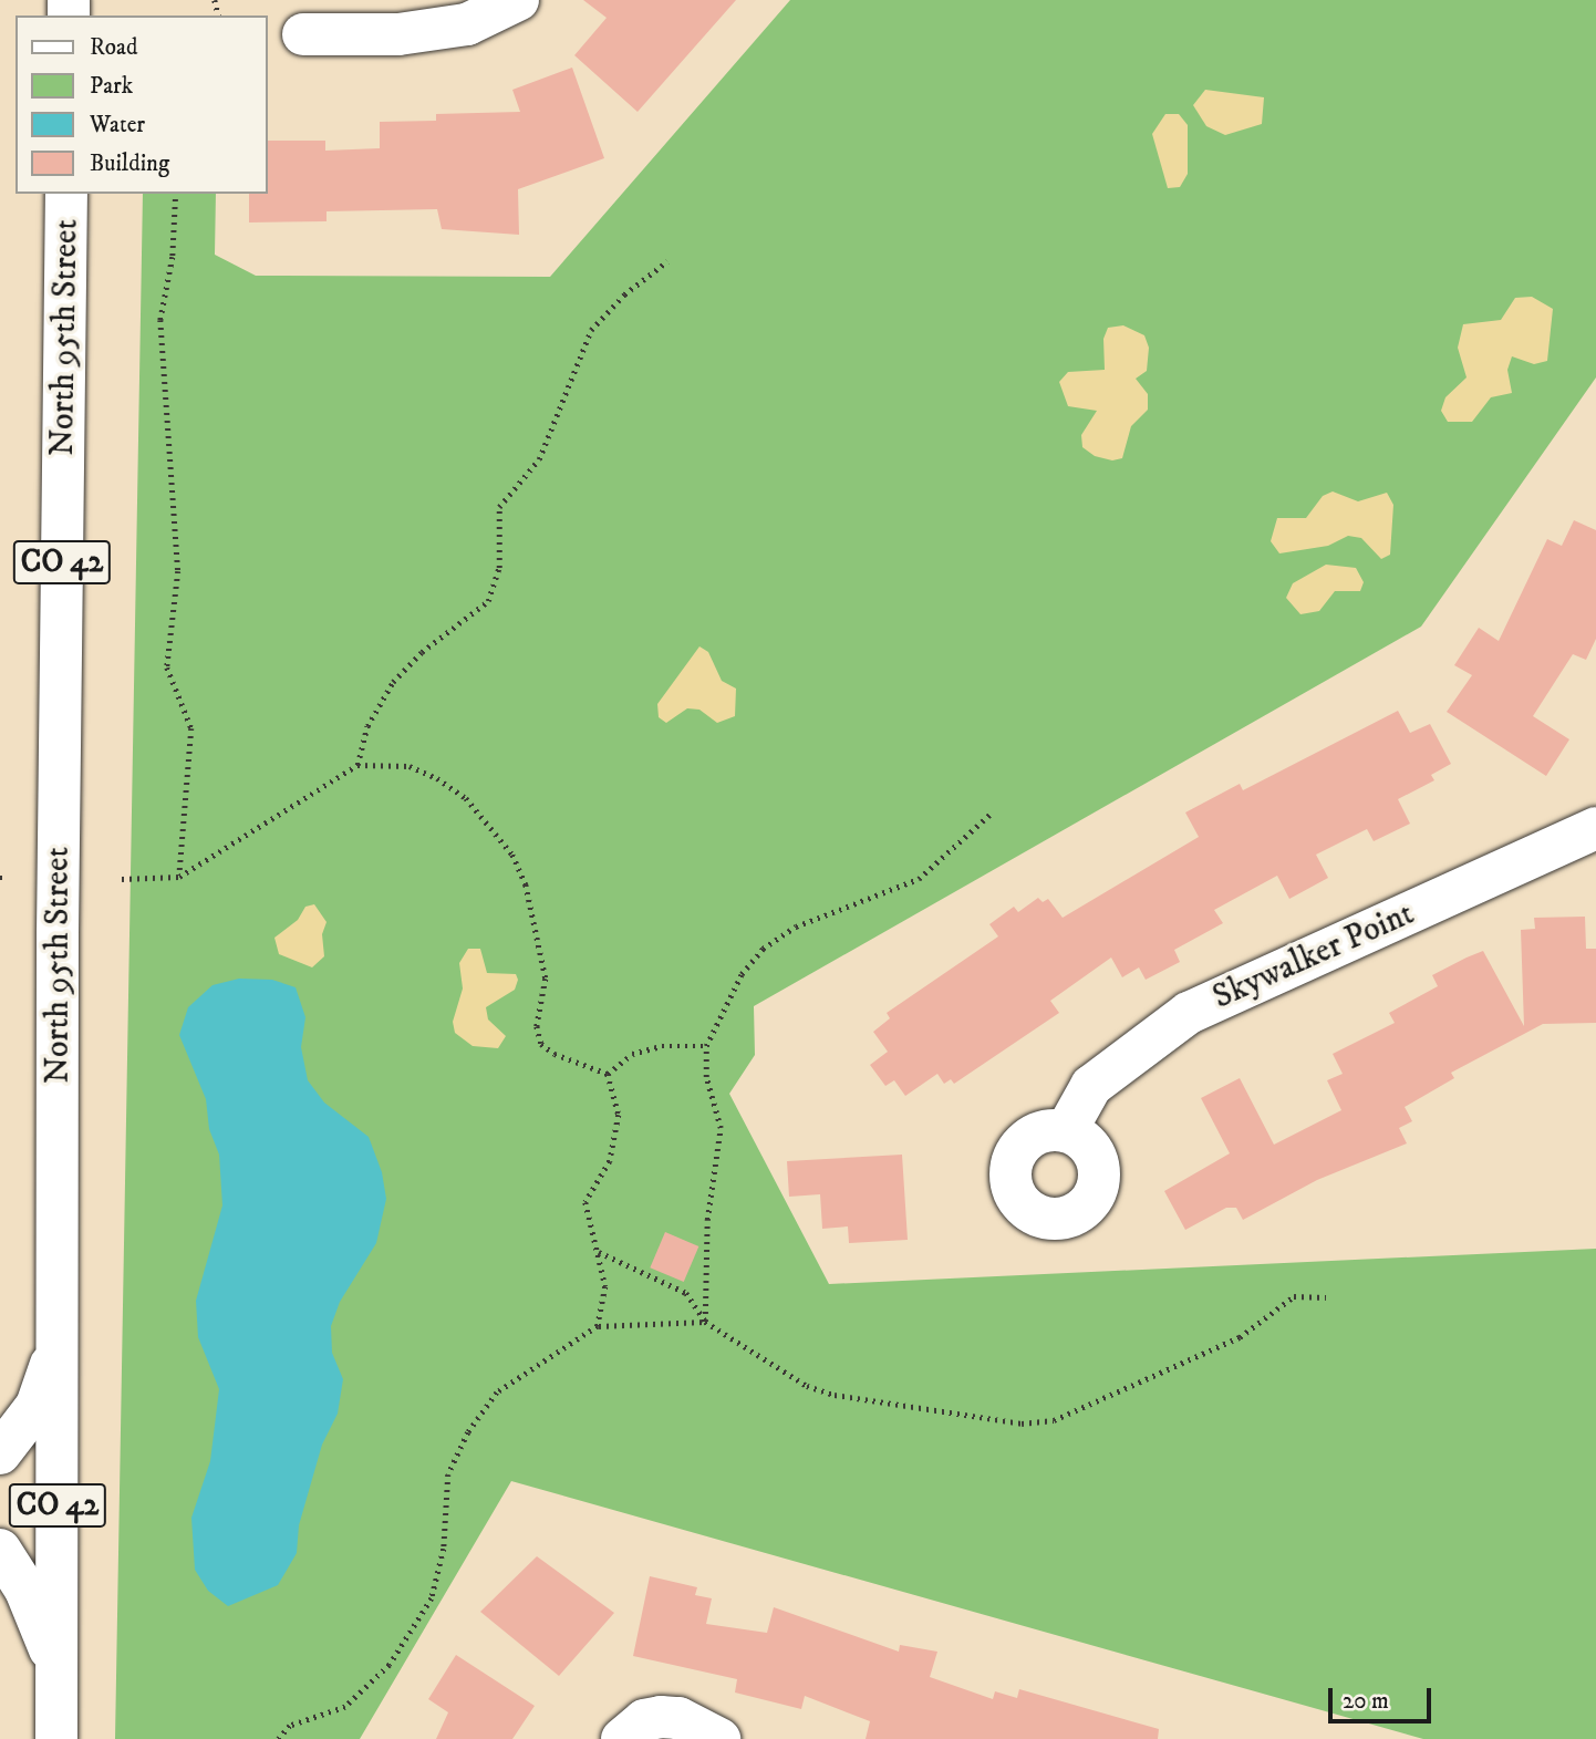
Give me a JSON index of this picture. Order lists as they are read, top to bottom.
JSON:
{
  "streets": {
    "main road": ["North 95th Street", "CO 42", "Skywalker Point"]
  },
  "legend": [
    "Road",
    "Park",
    "Water",
    "Building"
  ],
  "scale_bar": "20 m"
}
